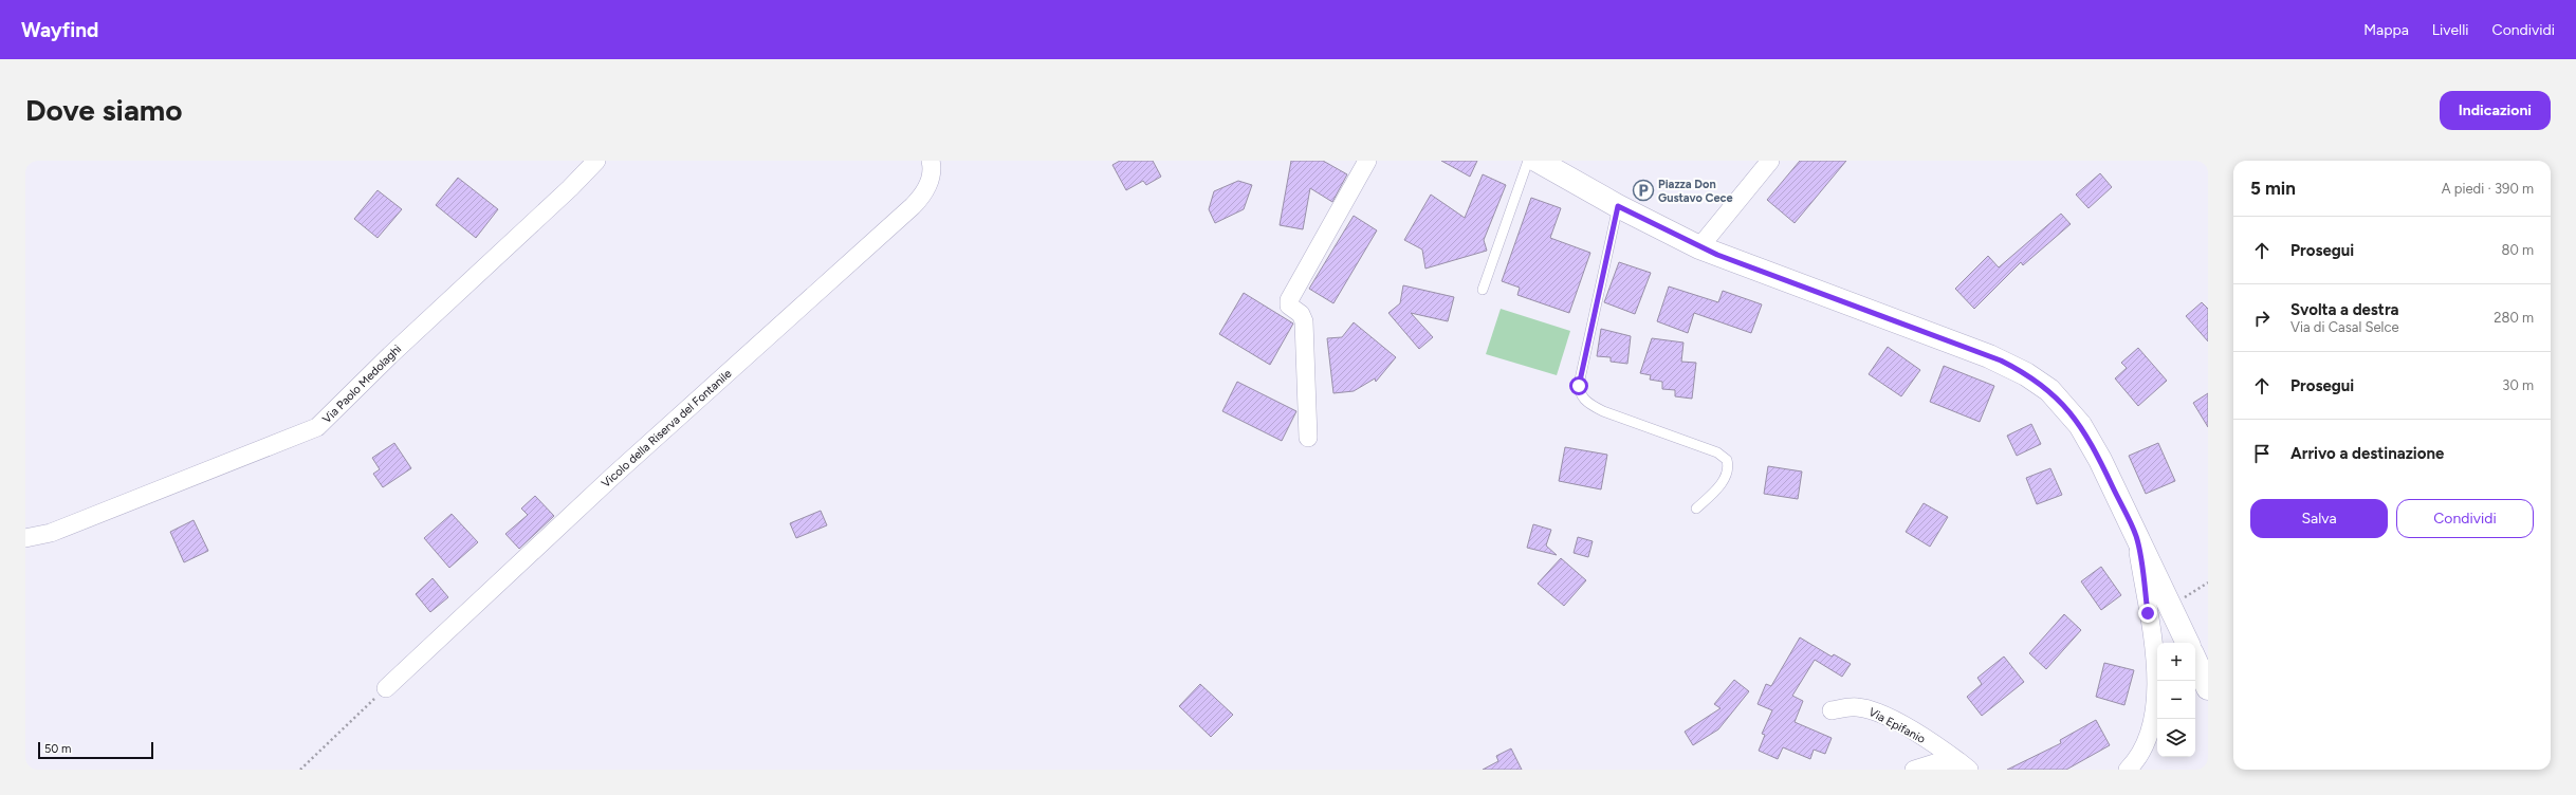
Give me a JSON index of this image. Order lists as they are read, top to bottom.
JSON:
{
  "streets": {
    "street": ["Via Paolo Medolaghi", "Vicolo della Riserva del Fontanile", "Via Epifanio"]
  },
  "places": {
    "parking": ["Piazza Don Gustavo Cece"]
  },
  "scale_bar": "50 m",
  "page": {
    "header": "Wayfind",
    "nav": ["Mappa", "Livelli", "Condividi"],
    "buttons": [
      "Indicazioni",
      ["Salva", "Condividi"]
    ],
    "title": "Dove siamo",
    "heading": ["5 min", "A piedi · 390 m"],
    "list": [
      ["Prosegui", "80 m"],
      ["Svolta a destra", "Via di Casal Selce", "280 m"],
      ["Prosegui", "30 m"],
      "Arrivo a destinazione"
    ],
    "map_buttons": ["+", "−"],
    "scale": "50 m"
  }
}
